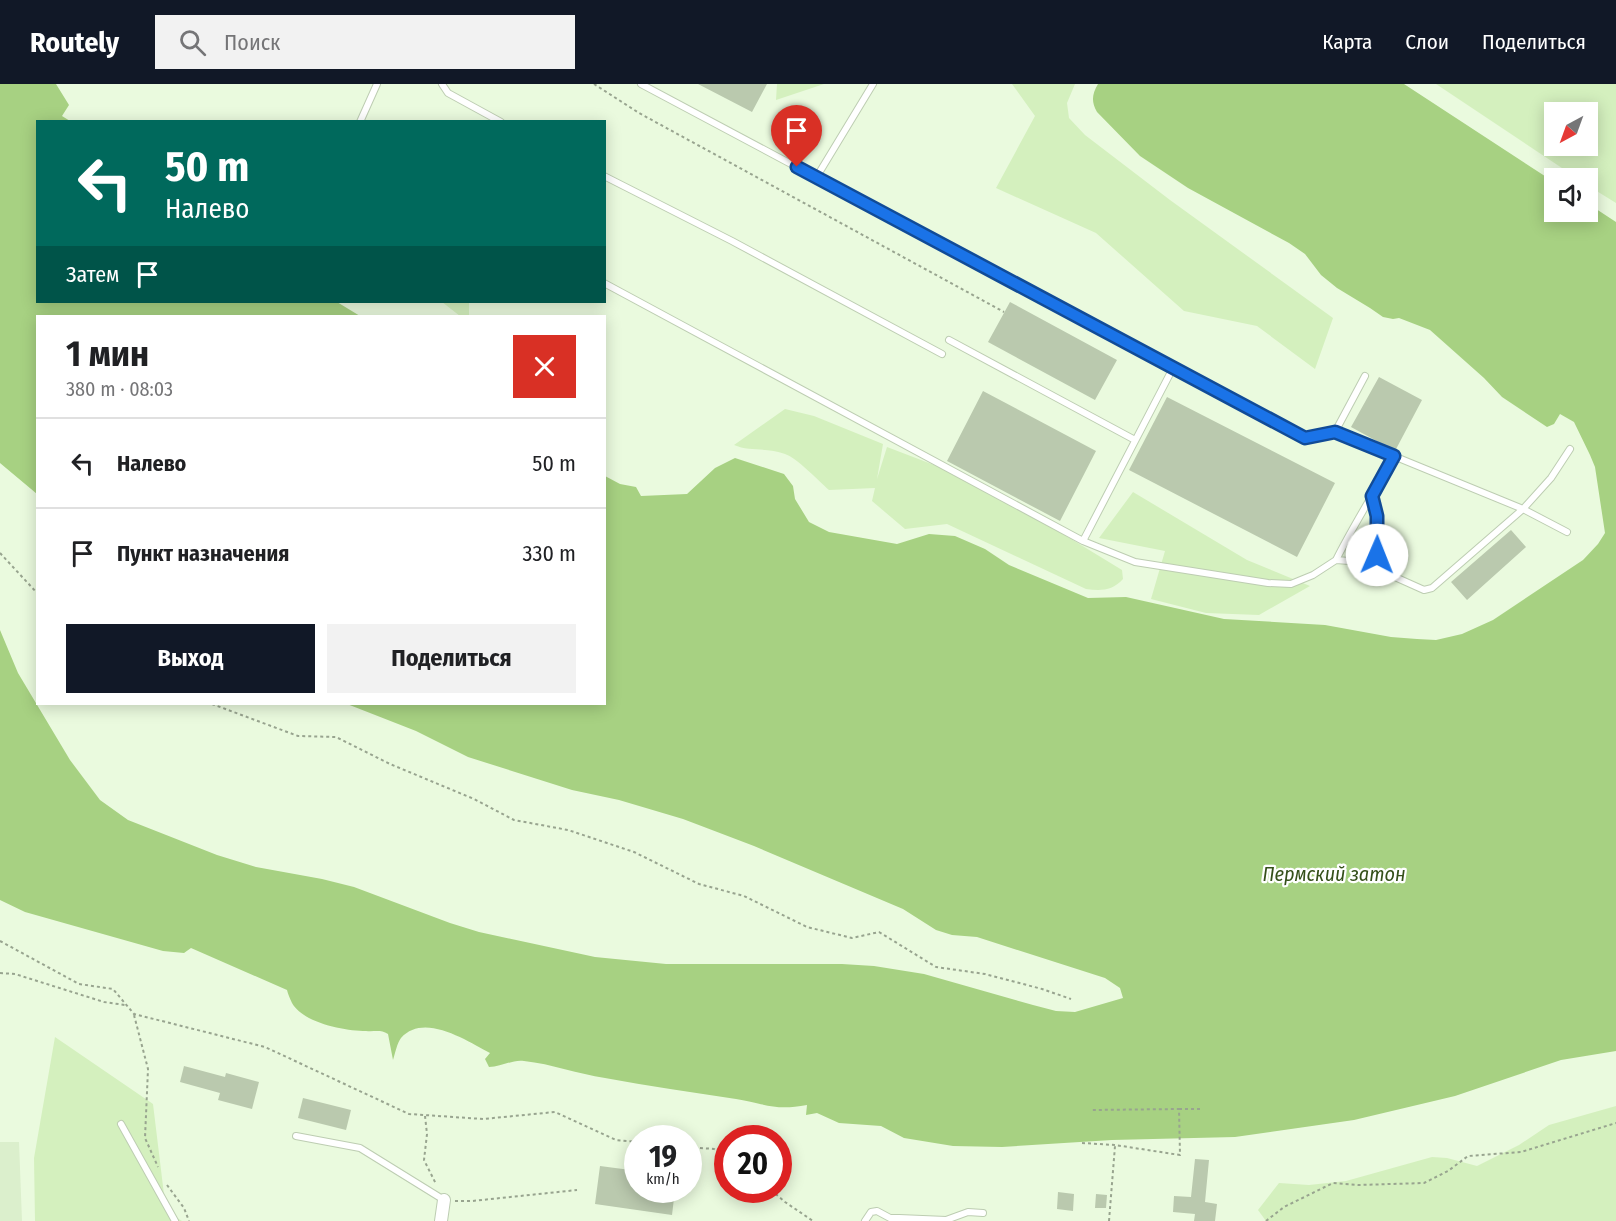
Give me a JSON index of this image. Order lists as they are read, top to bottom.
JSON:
{
  "water": ["Пермский затон"],
  "north": "bottom left",
  "page": {
    "header": "Routely",
    "search": "Поиск",
    "nav": ["Карта", "Слои", "Поделиться"],
    "turn": ["50 m", "Налево"],
    "then": "Затем",
    "heading": ["1 мин", "380 m · 08:03"],
    "list": [
      {
        "name": "Налево",
        "value": "50 m"
      },
      {
        "name": "Пункт назначения",
        "value": "330 m"
      }
    ],
    "buttons": ["Выход", "Поделиться"],
    "speed": "19 km/h",
    "limit": "20"
  }
}
